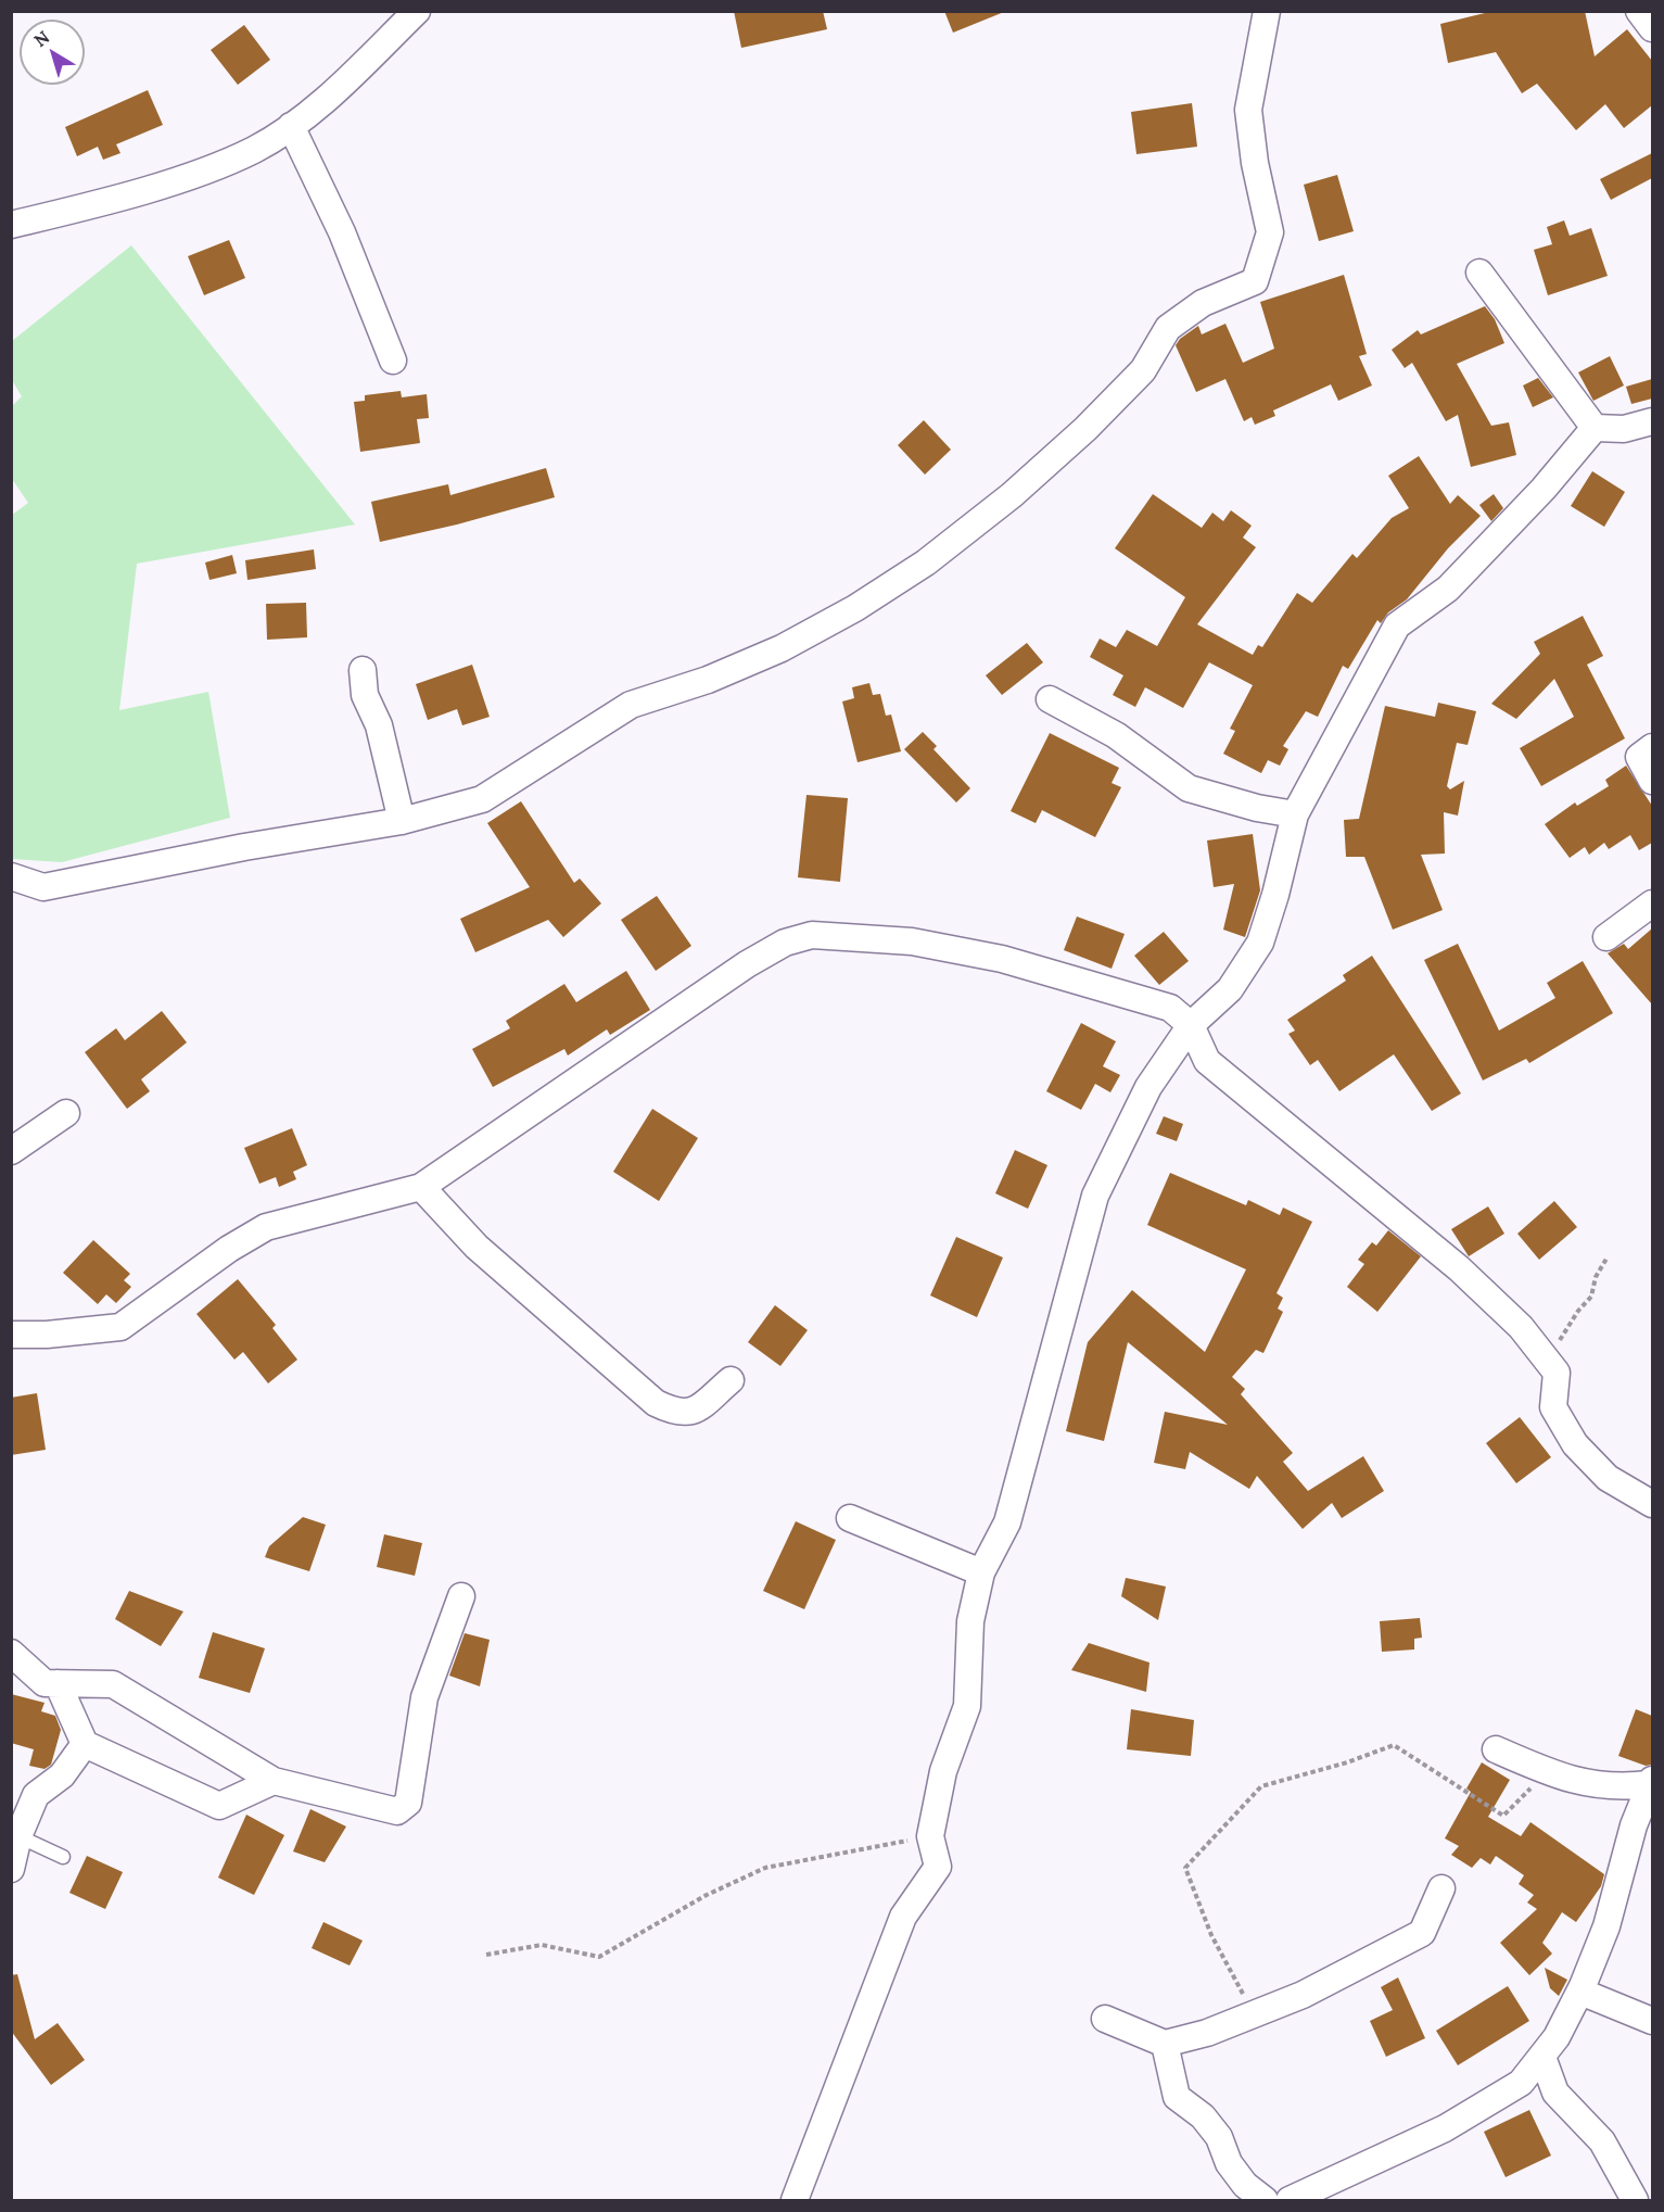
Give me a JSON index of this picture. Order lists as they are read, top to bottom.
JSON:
{
  "north": "top left"
}
